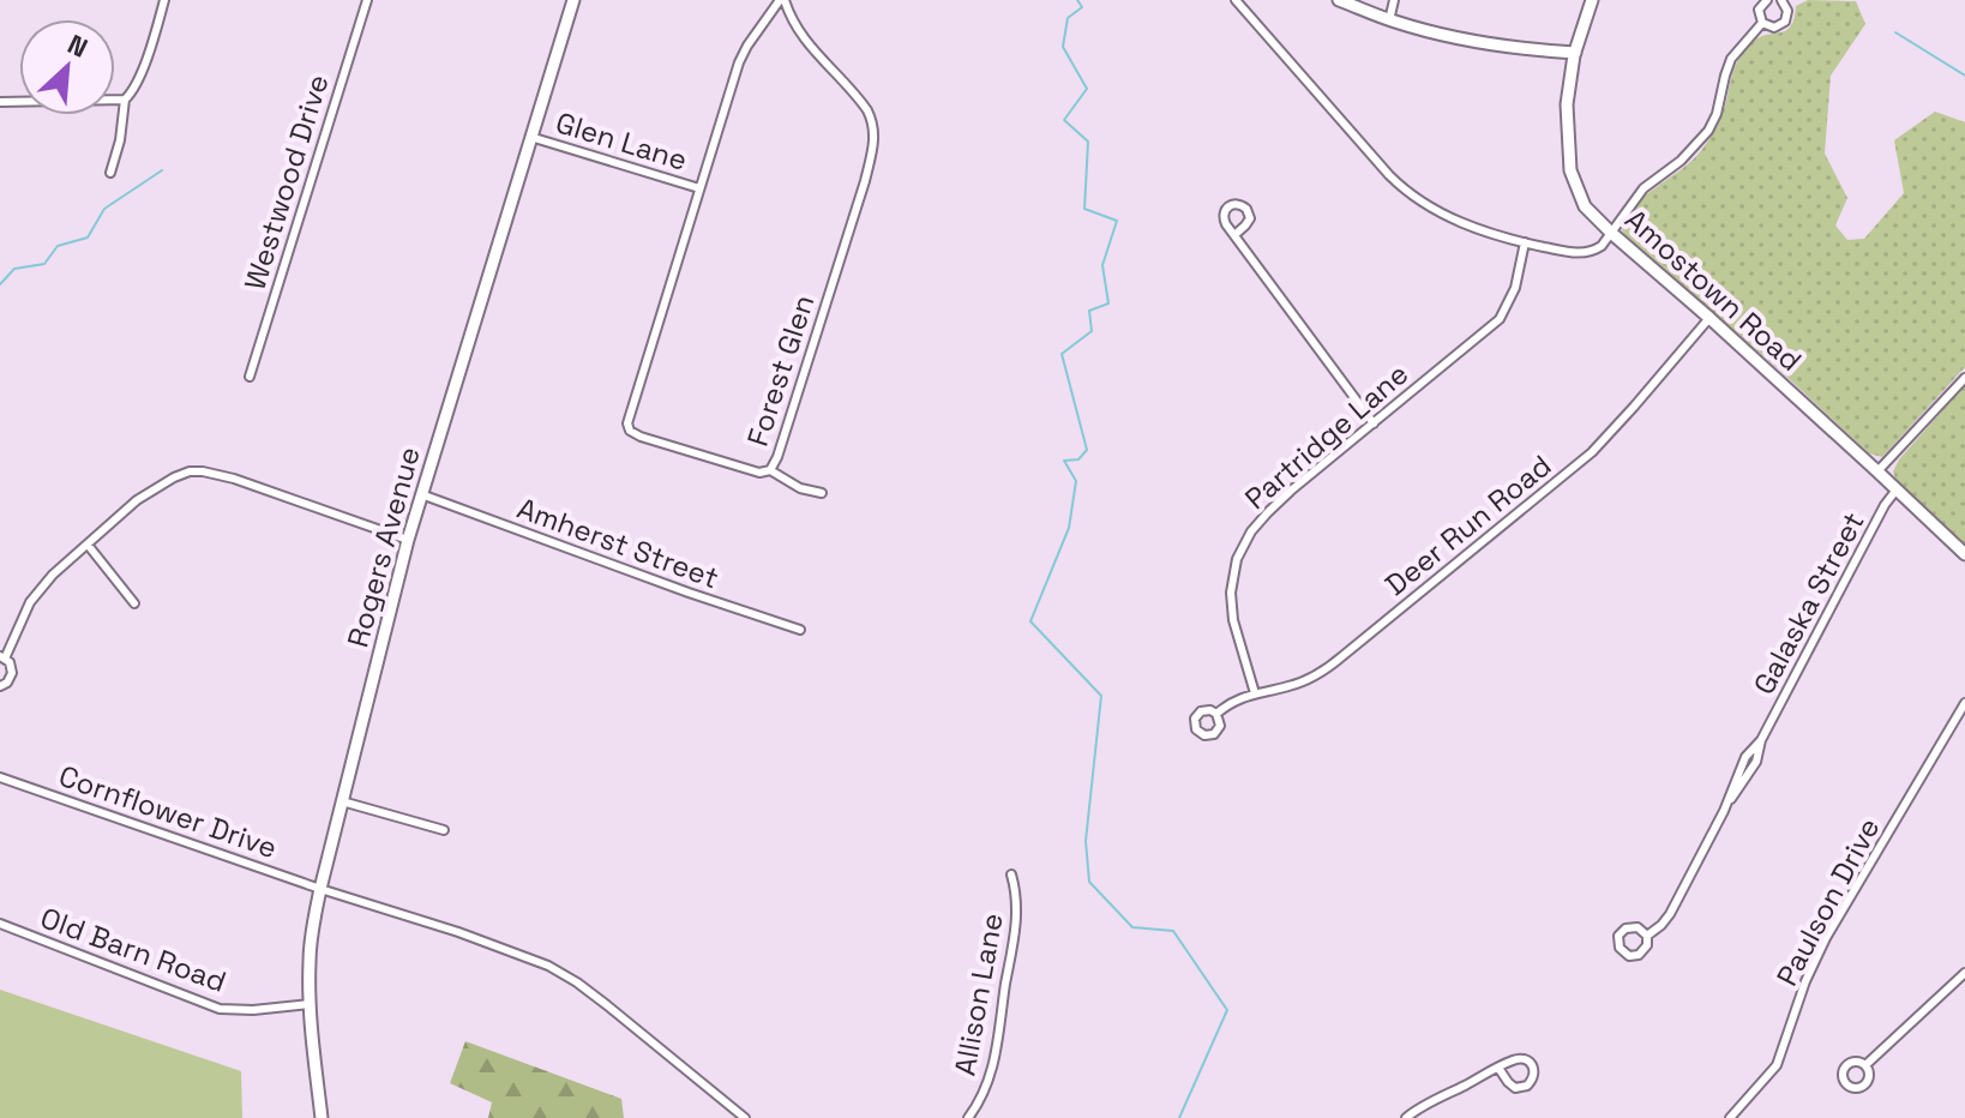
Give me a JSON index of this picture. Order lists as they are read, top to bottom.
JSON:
{
  "streets": {
    "main road": ["Amostown Road", "Rogers Avenue"],
    "street": [
      "Glen Lane",
      "Westwood Drive",
      "Forest Glen",
      "Partridge Lane",
      "Deer Run Road",
      "Amherst Street",
      "Galaska Street",
      "Cornflower Drive",
      "Paulson Drive",
      "Old Barn Road",
      "Allison Lane"
    ]
  },
  "crossings": [
    ["Glen Lane", "Forest Glen"],
    ["Glen Lane", "Rogers Avenue"],
    ["Amostown Road", "Deer Run Road"],
    ["Amostown Road", "Galaska Street"],
    ["Partridge Lane", "Deer Run Road"],
    ["Amherst Street", "Rogers Avenue"],
    ["Rogers Avenue", "Cornflower Drive"],
    ["Rogers Avenue", "Old Barn Road"]
  ],
  "north": "top right"
}
